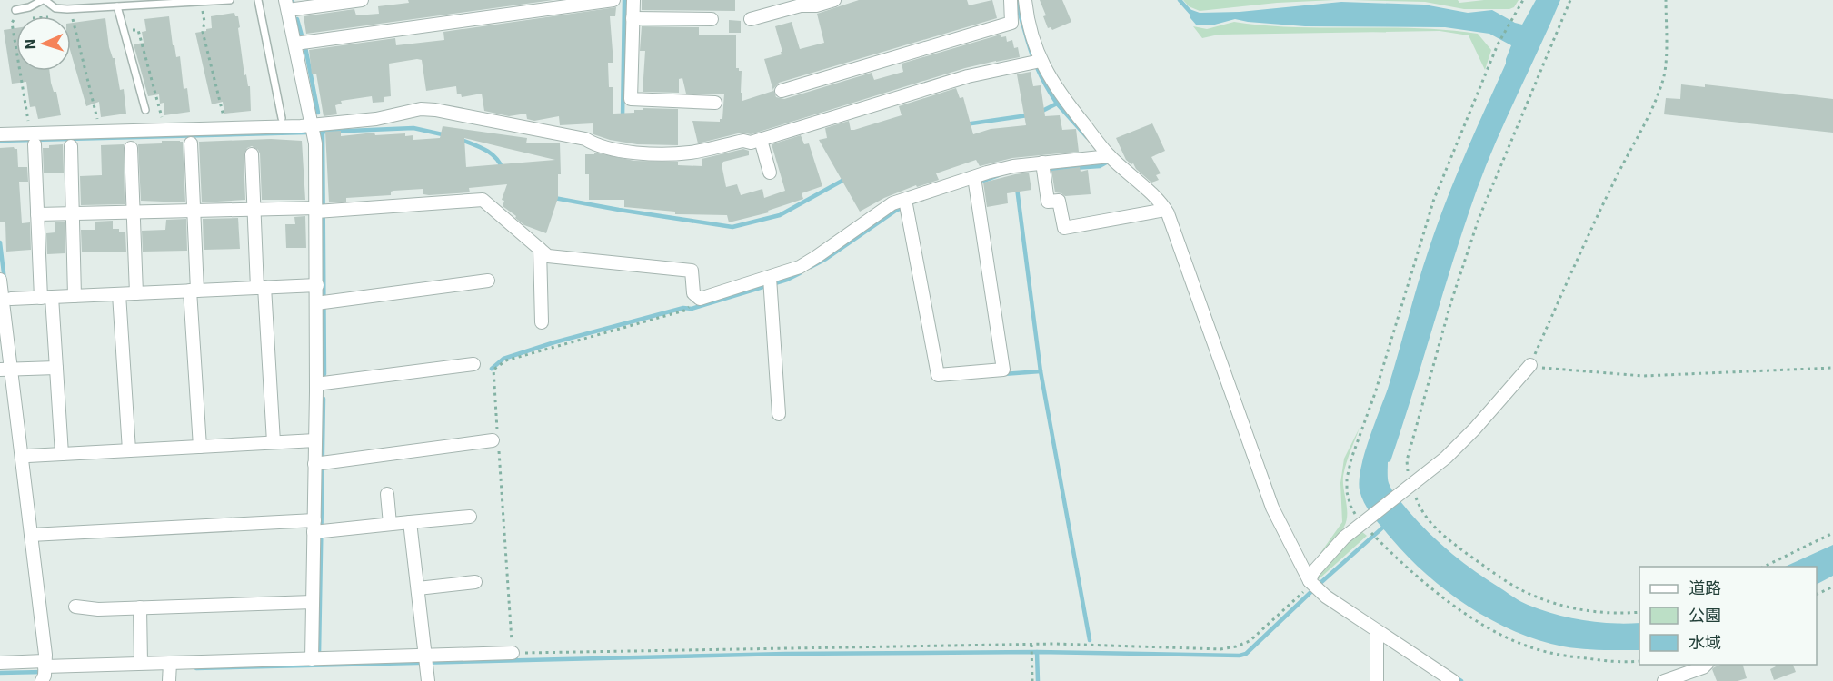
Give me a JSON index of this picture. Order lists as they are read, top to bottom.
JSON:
{
  "legend": ["道路", "公園", "水域"],
  "north": "left"
}
